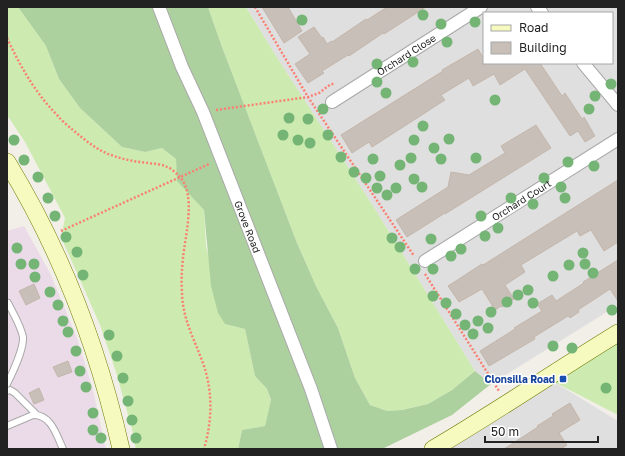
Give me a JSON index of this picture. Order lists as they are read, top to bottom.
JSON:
{
  "streets": {
    "street": ["Orchard Close", "Orchard Court", "Grove Road"]
  },
  "places": {
    "transit": ["Clonsilla Road"]
  },
  "legend": ["Road", "Building"],
  "scale_bar": "50 m"
}
